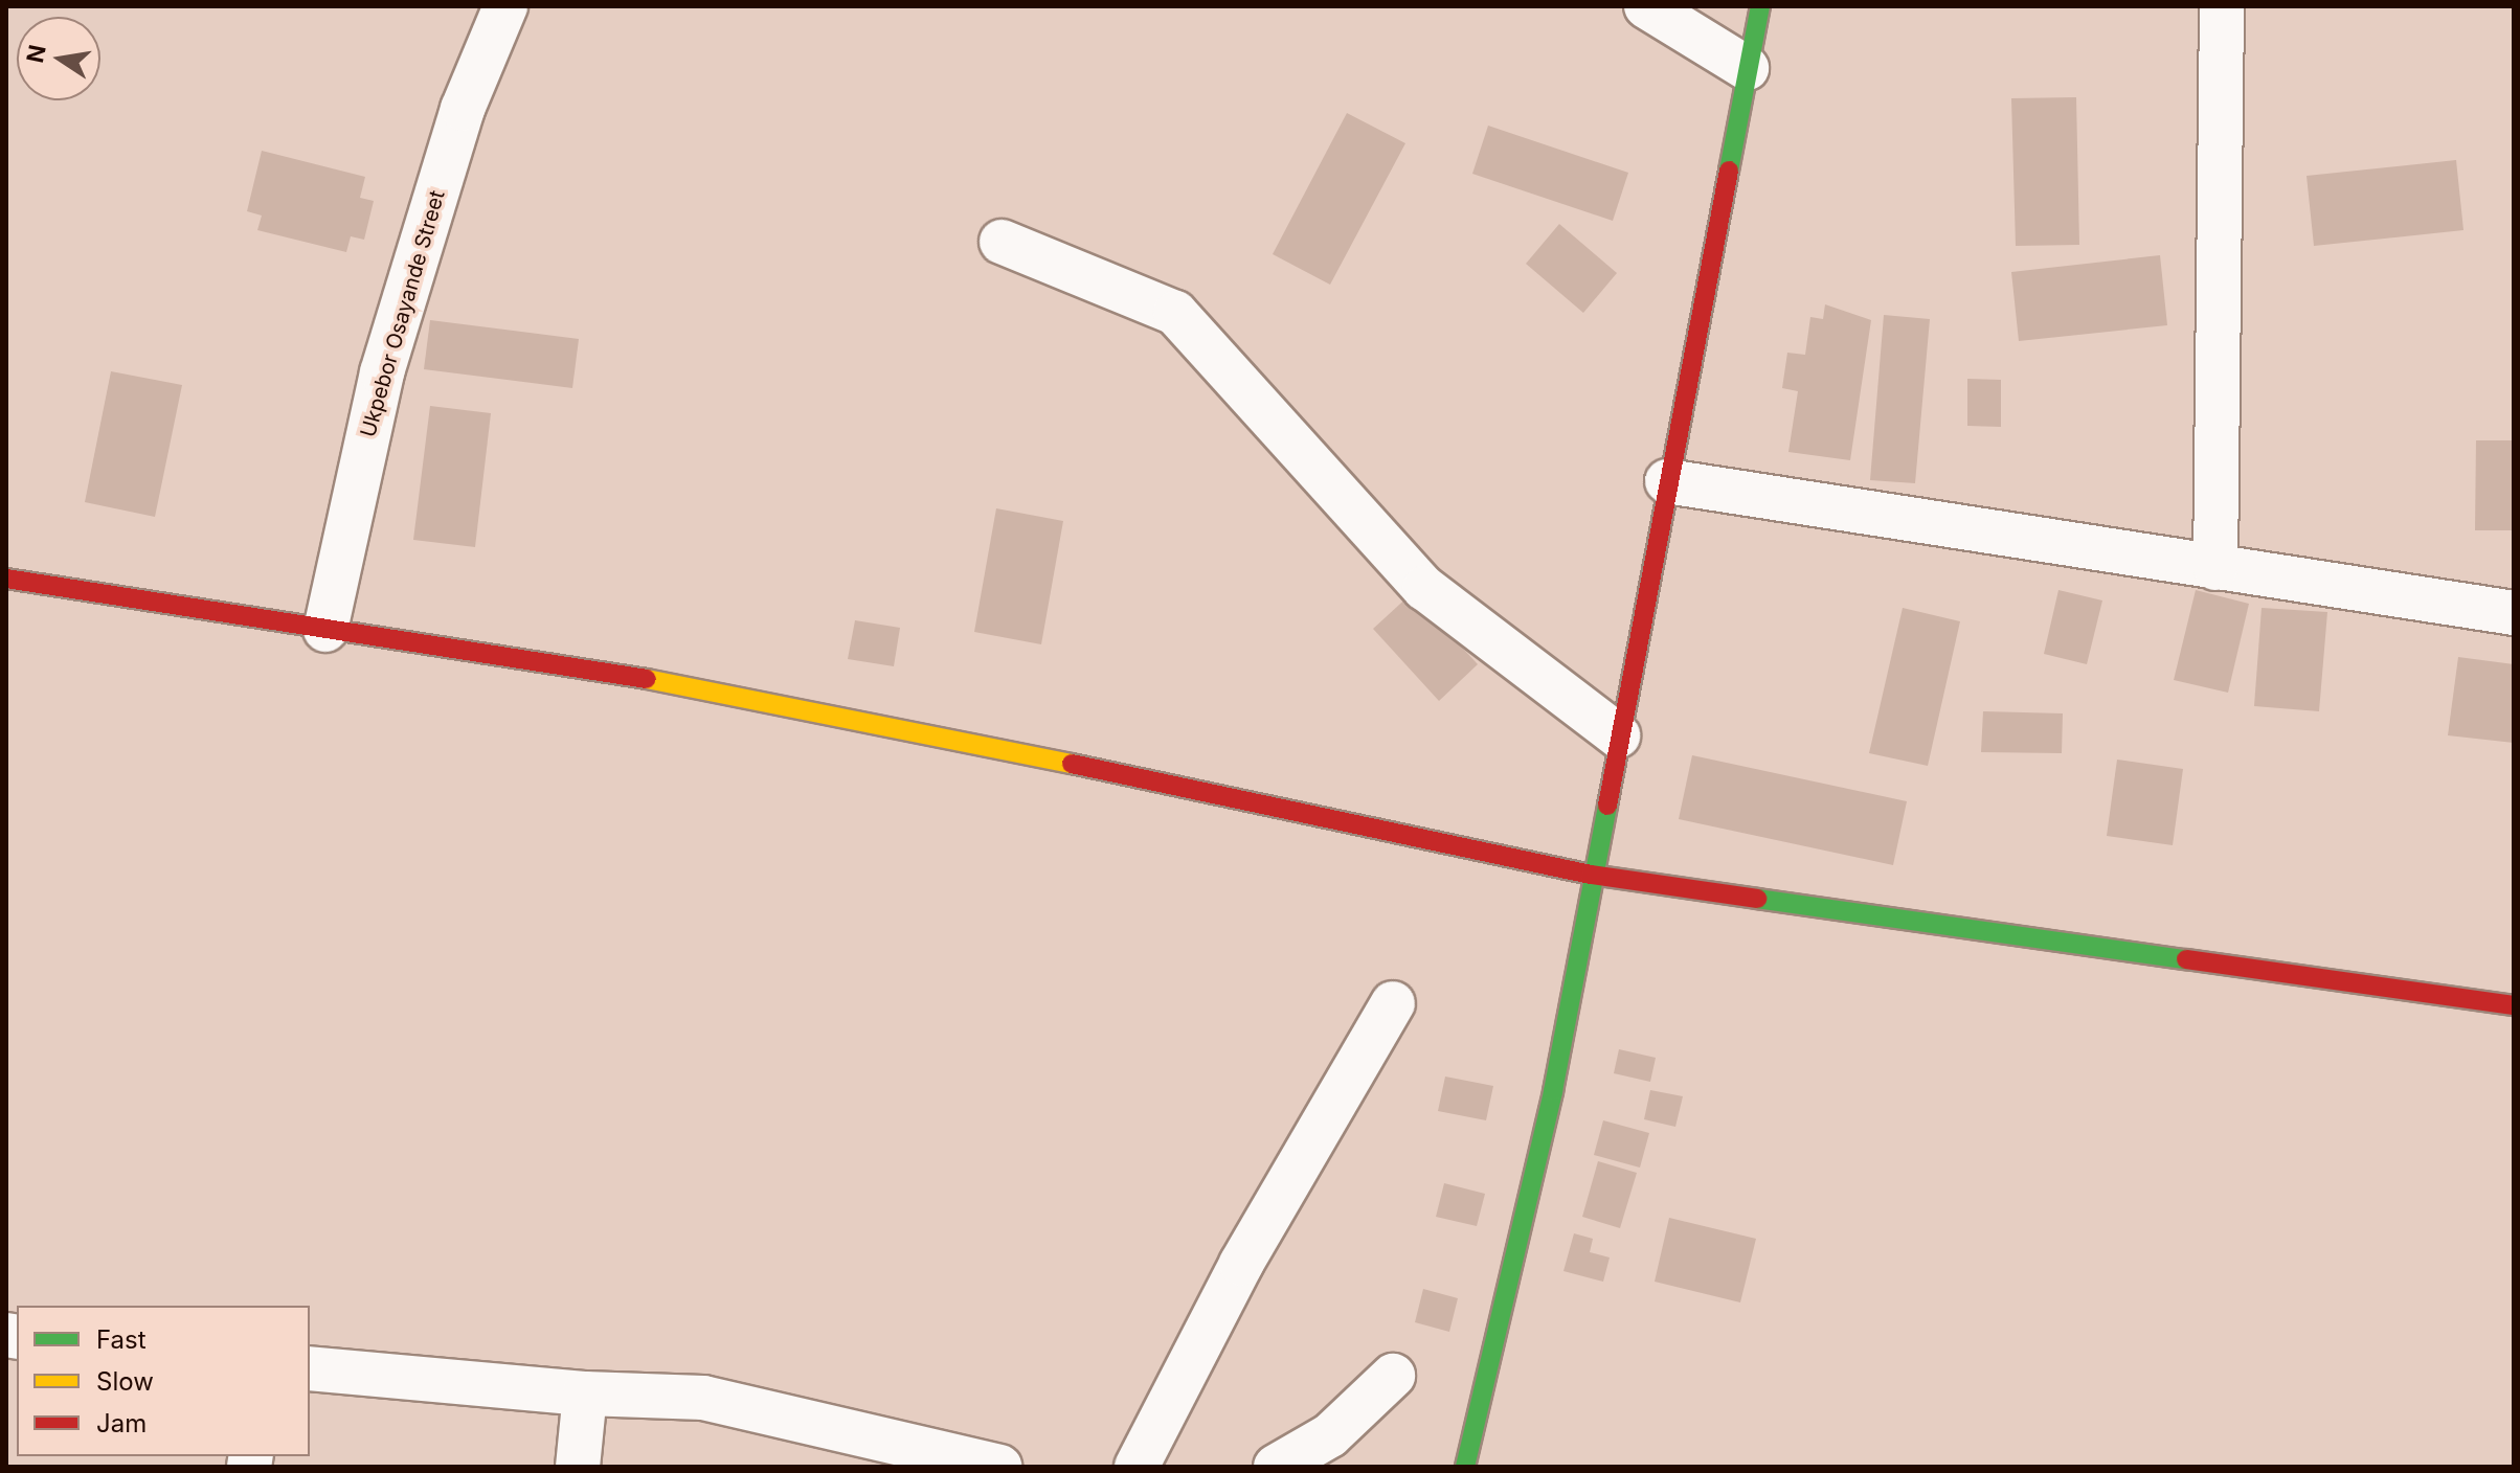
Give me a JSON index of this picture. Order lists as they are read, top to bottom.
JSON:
{
  "streets": {
    "street": ["Ukpebor Osayande Street"]
  },
  "legend": ["Fast", "Slow", "Jam"],
  "north": "left"
}
